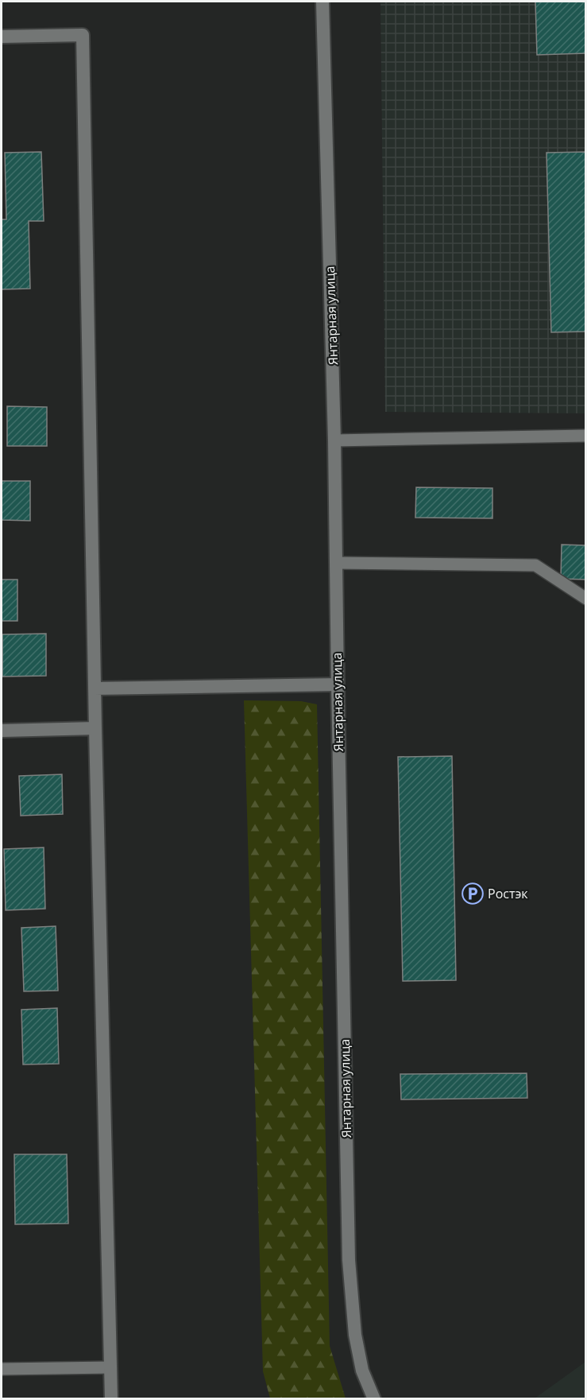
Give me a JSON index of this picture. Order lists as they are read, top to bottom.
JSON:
{
  "streets": {
    "street": ["Янтарная улица"]
  },
  "places": {
    "parking": ["Ростэк"]
  }
}
